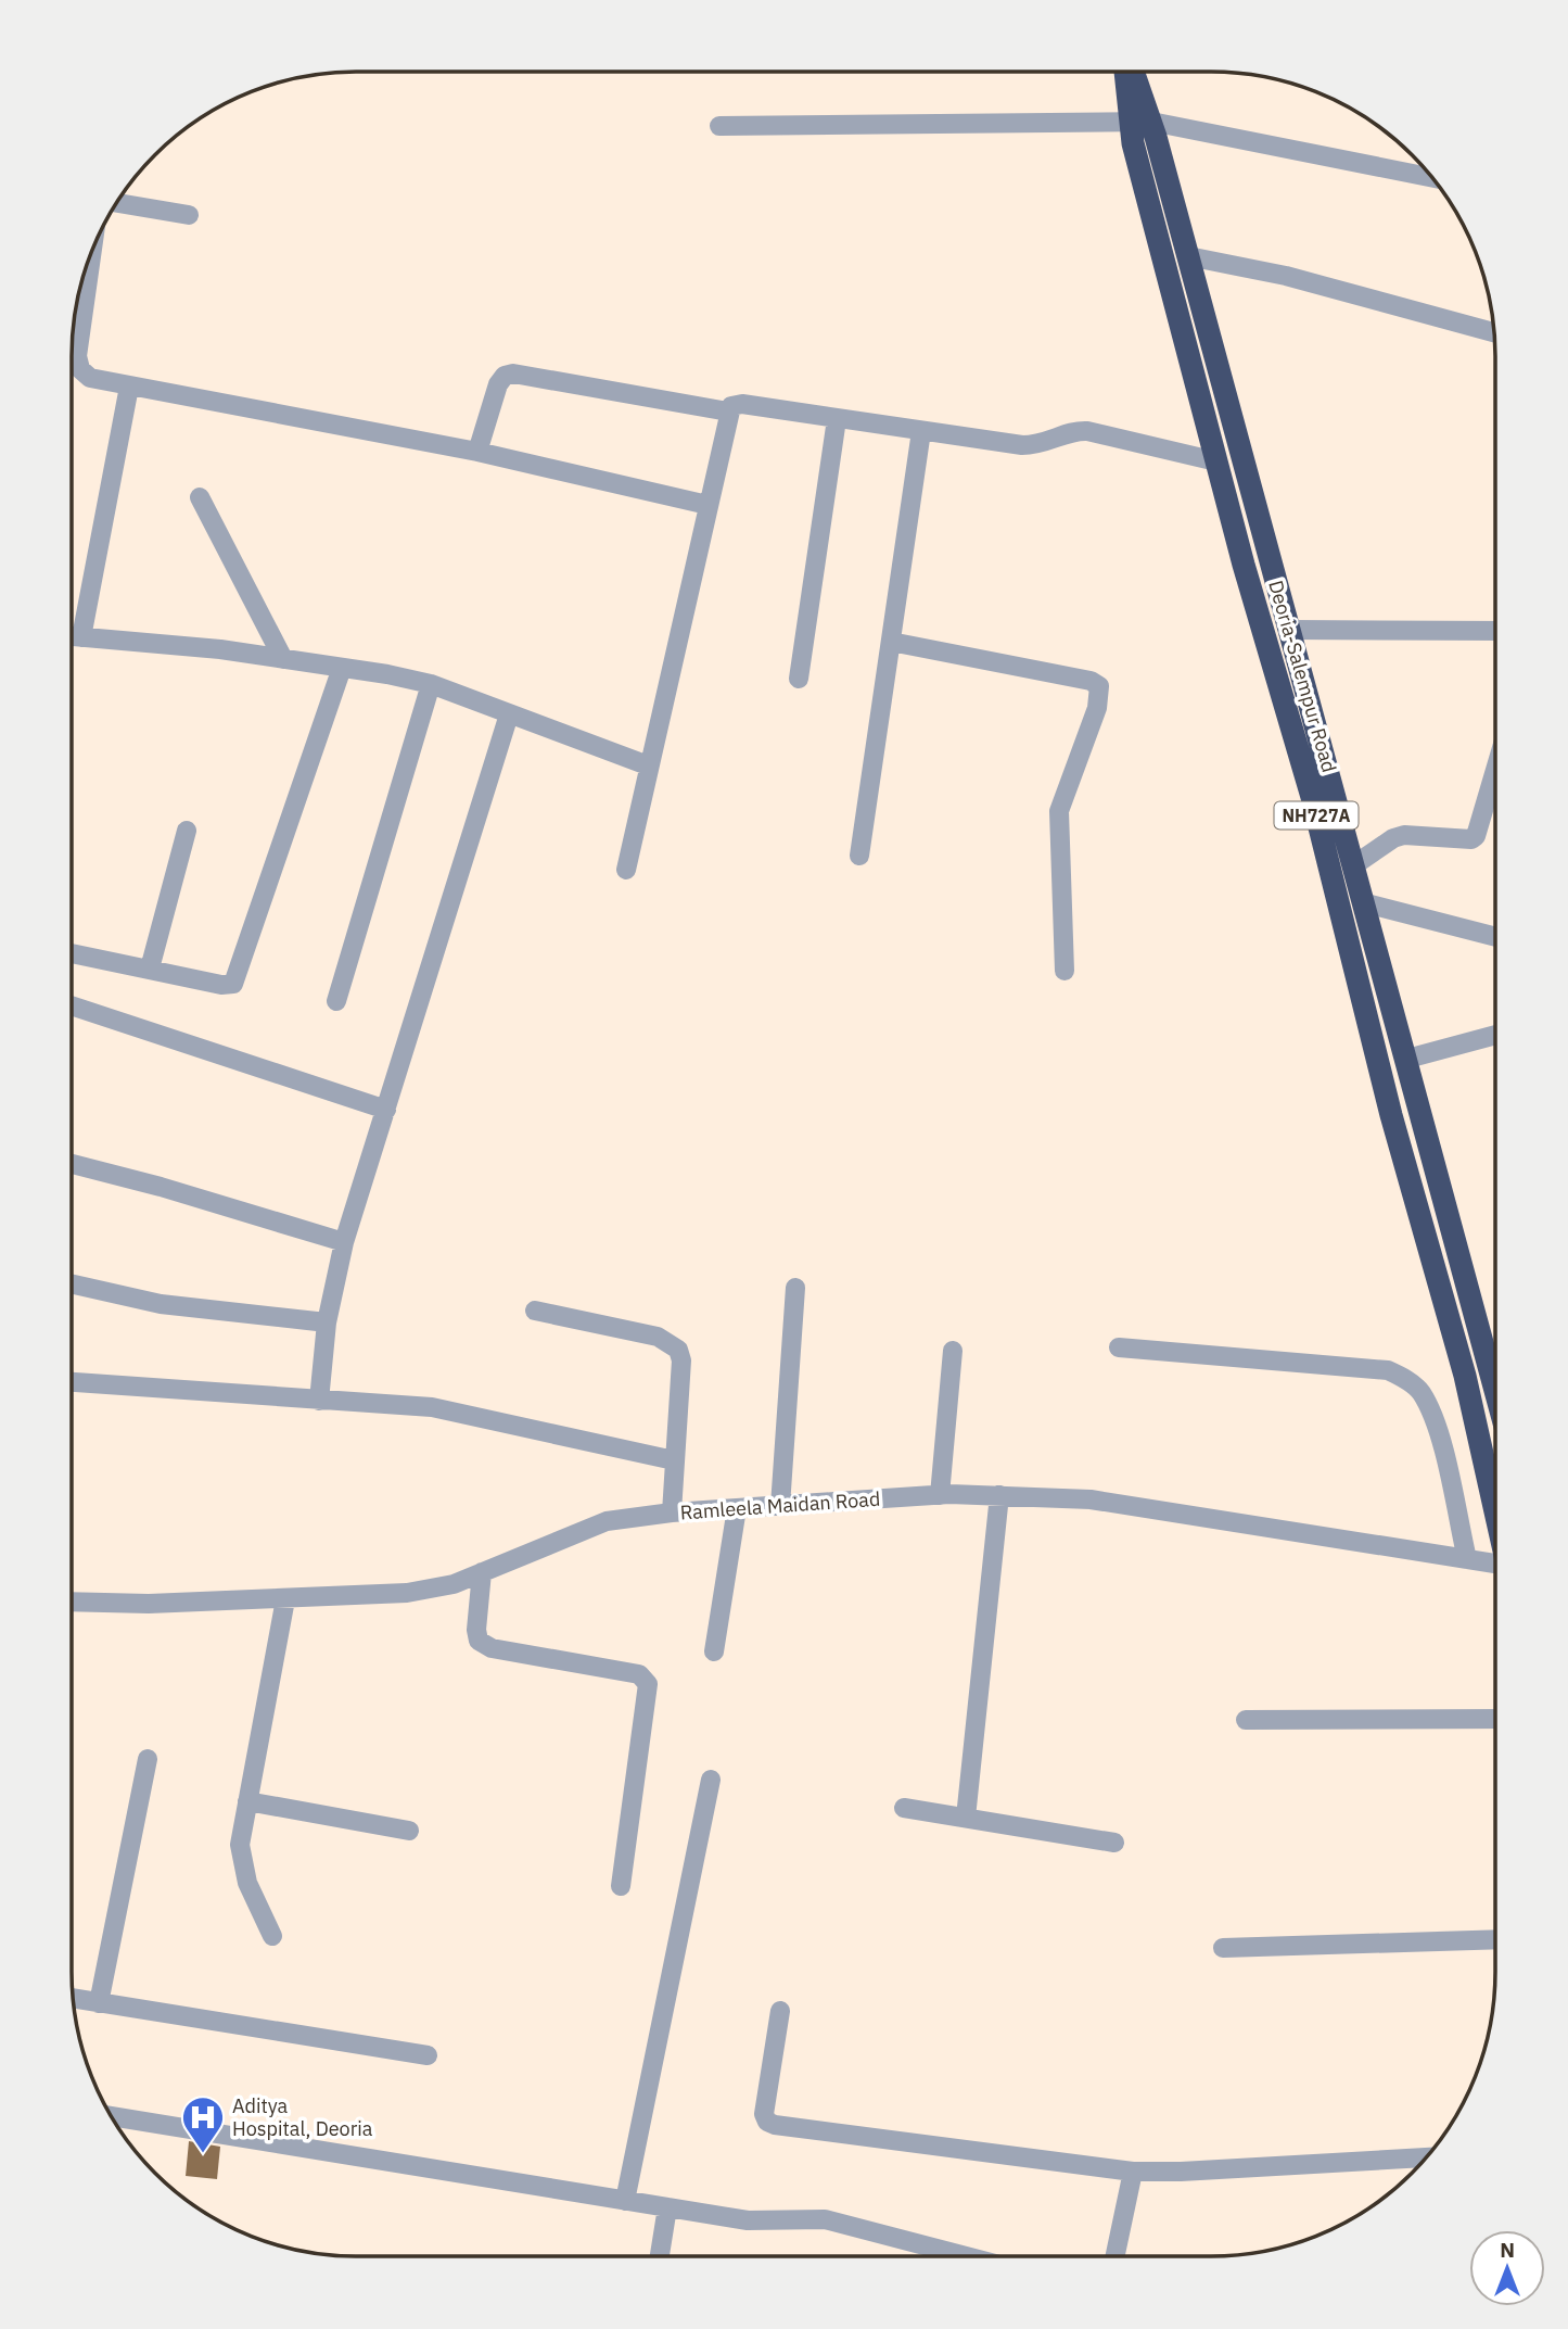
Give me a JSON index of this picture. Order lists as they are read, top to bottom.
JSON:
{
  "streets": {
    "highway": ["Deoria-Salempur Road", "NH727A"],
    "street": ["Ramleela Maidan Road"]
  },
  "places": {
    "hospital": ["Aditya Hospital, Deoria"]
  },
  "north": "top"
}
